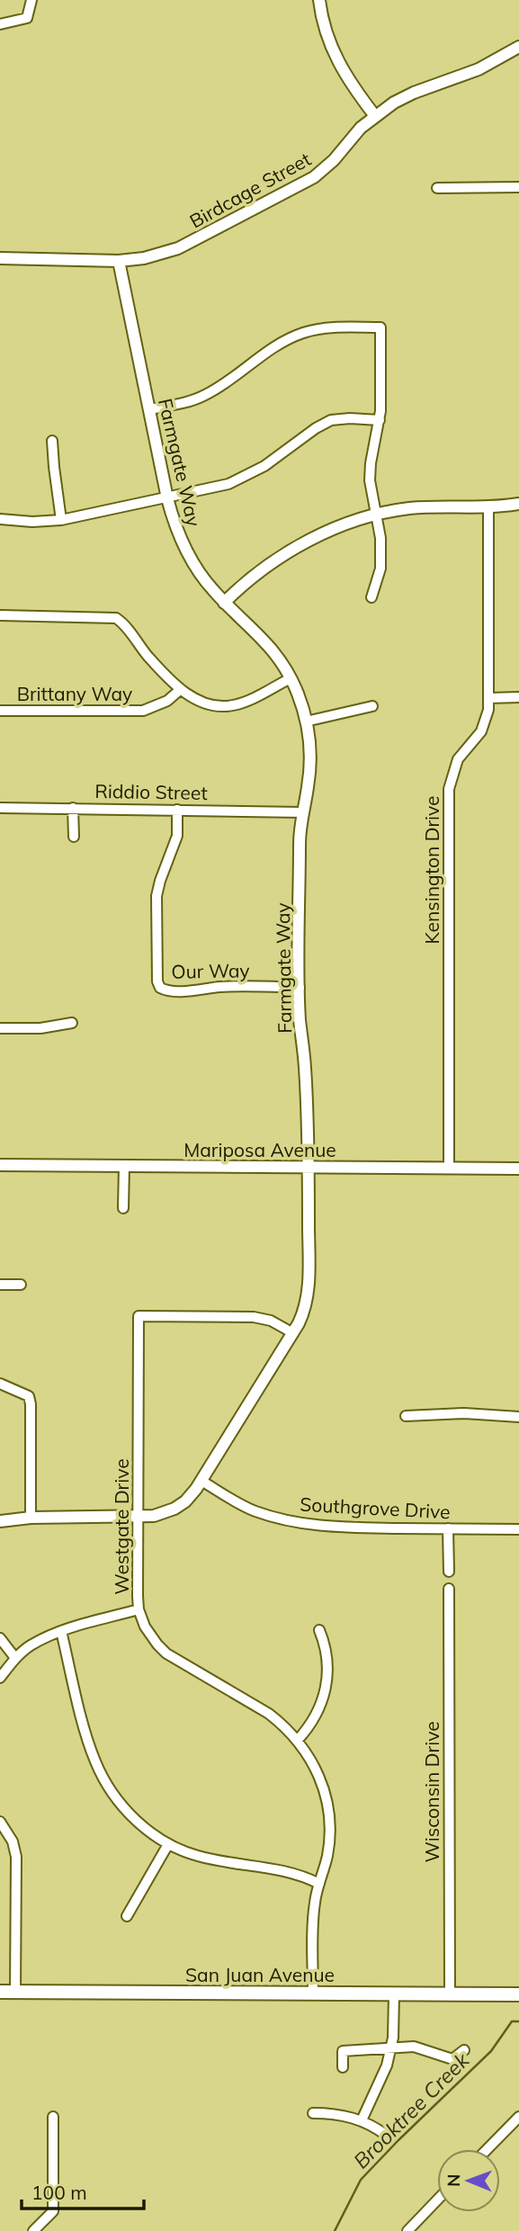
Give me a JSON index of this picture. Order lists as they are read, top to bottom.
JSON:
{
  "streets": {
    "main road": ["San Juan Avenue"],
    "street": [
      "Birdcage Street",
      "Farmgate Way",
      "Brittany Way",
      "Riddio Street",
      "Kensington Drive",
      "Our Way",
      "Mariposa Avenue",
      "Southgrove Drive",
      "Westgate Drive",
      "Wisconsin Drive"
    ]
  },
  "crossings": [
    ["Birdcage Street", "Farmgate Way"],
    ["Farmgate Way", "Riddio Street"],
    ["Farmgate Way", "Our Way"],
    ["Farmgate Way", "Mariposa Avenue"],
    ["Farmgate Way", "Southgrove Drive"],
    ["Farmgate Way", "Westgate Drive"],
    ["Riddio Street", "Our Way"],
    ["Kensington Drive", "Mariposa Avenue"],
    ["Westgate Drive", "San Juan Avenue"],
    ["Wisconsin Drive", "San Juan Avenue"]
  ],
  "water": ["Brooktree Creek"],
  "scale_bar": "100 m",
  "north": "left"
}
